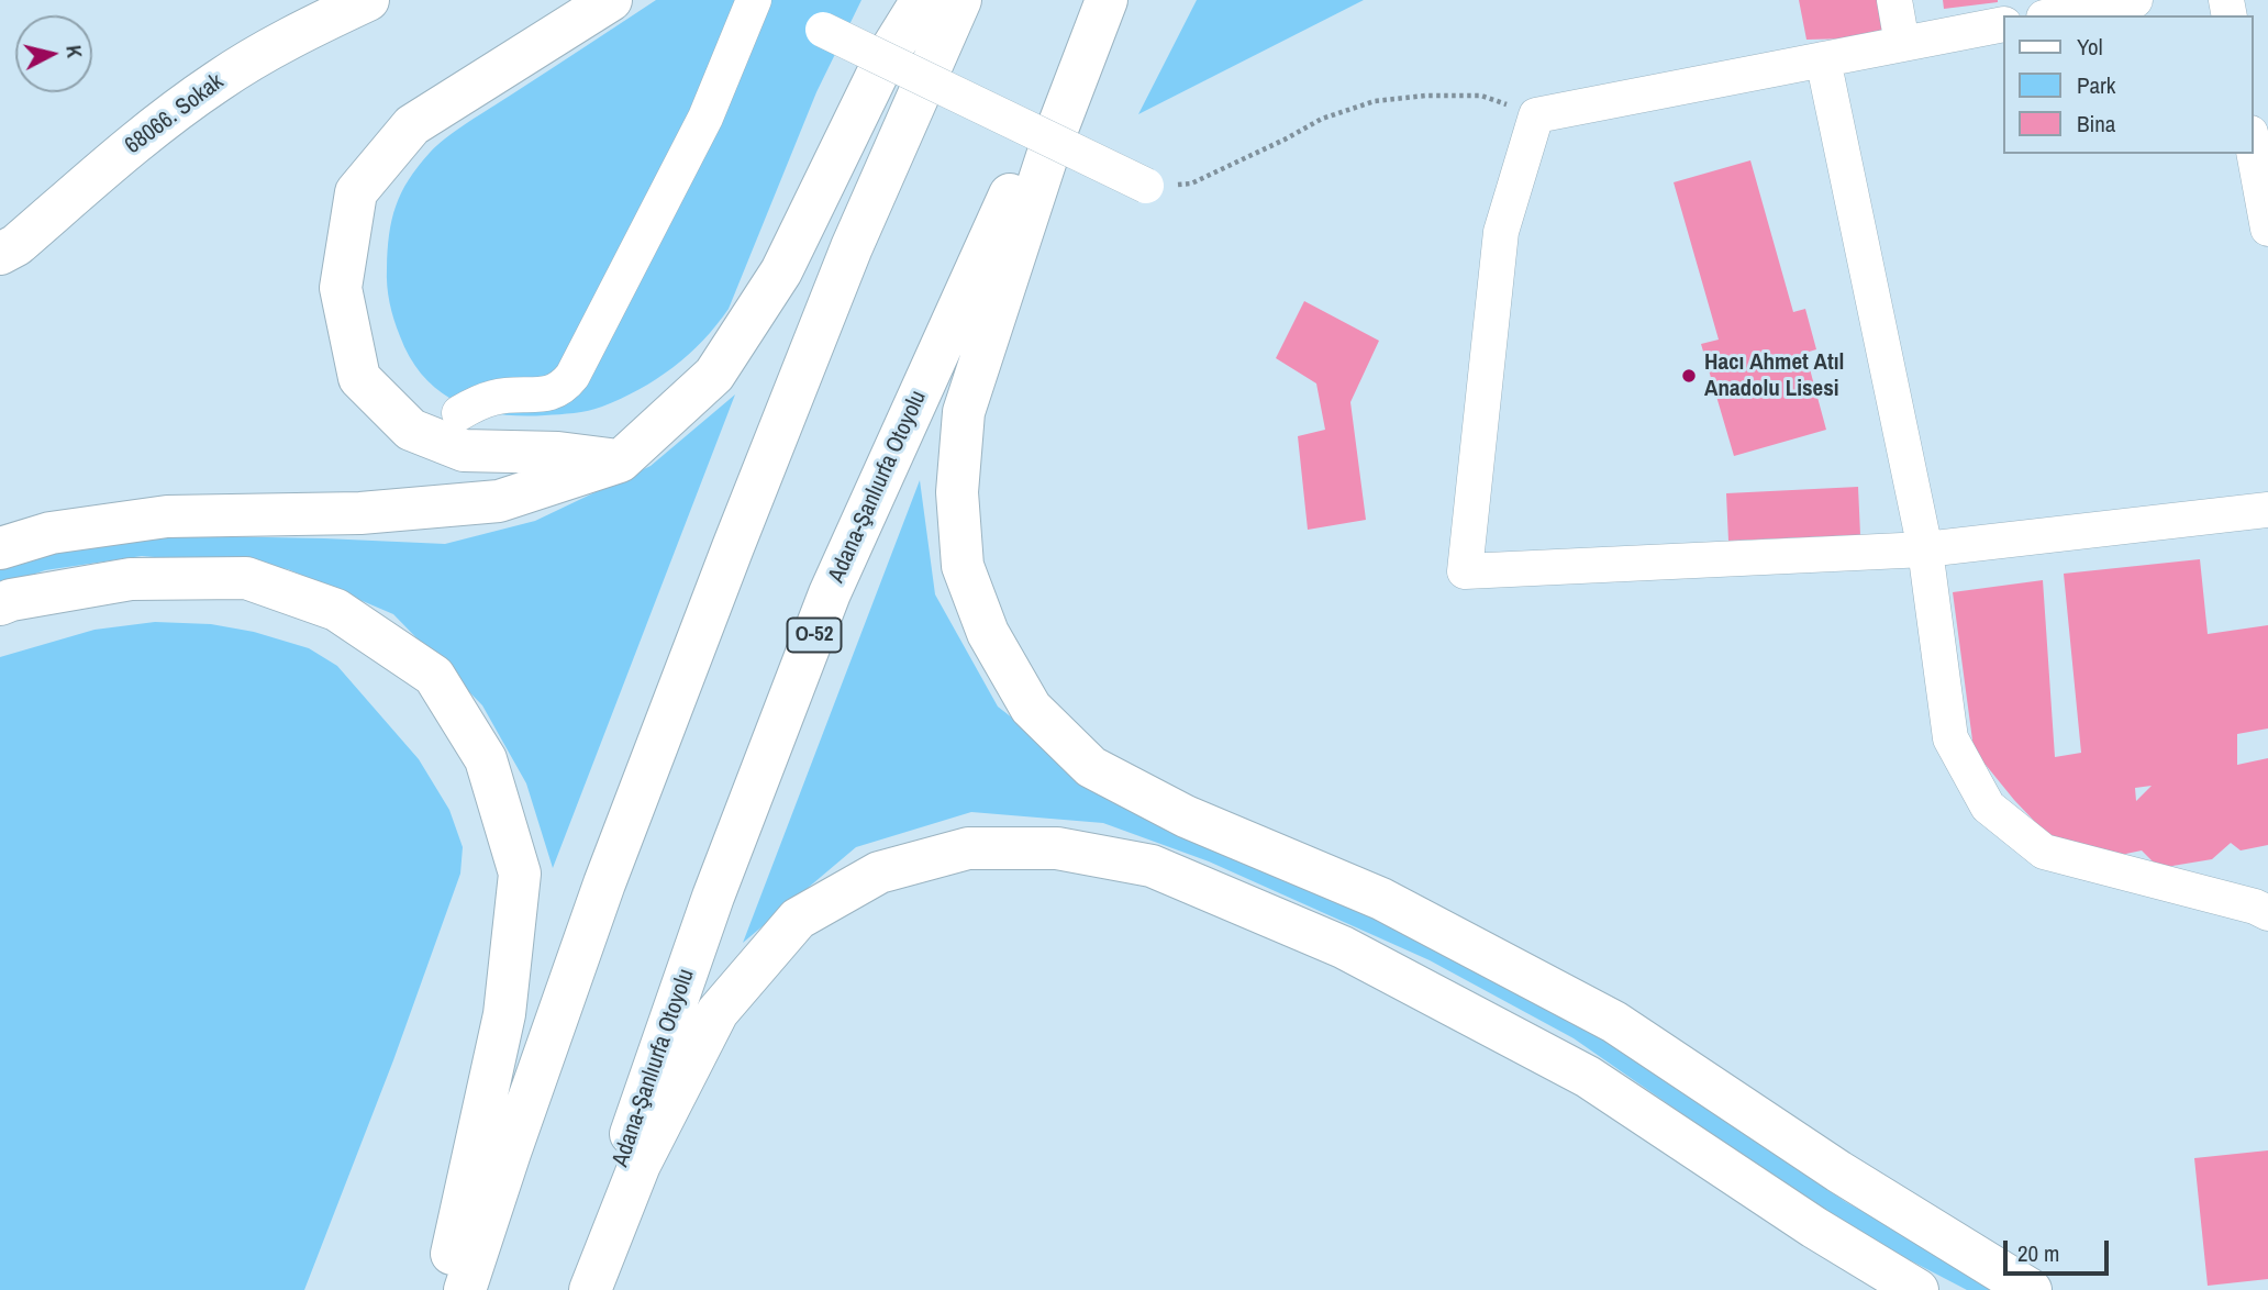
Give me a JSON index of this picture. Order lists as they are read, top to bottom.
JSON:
{
  "streets": {
    "main road": ["68066. Sokak", "Adana-Şanlıurfa Otoyolu", "O-52"]
  },
  "places": ["Hacı Ahmet Atıl Anadolu Lisesi"],
  "legend": ["Yol", "Park", "Bina"],
  "scale_bar": "20 m",
  "north": "right"
}
